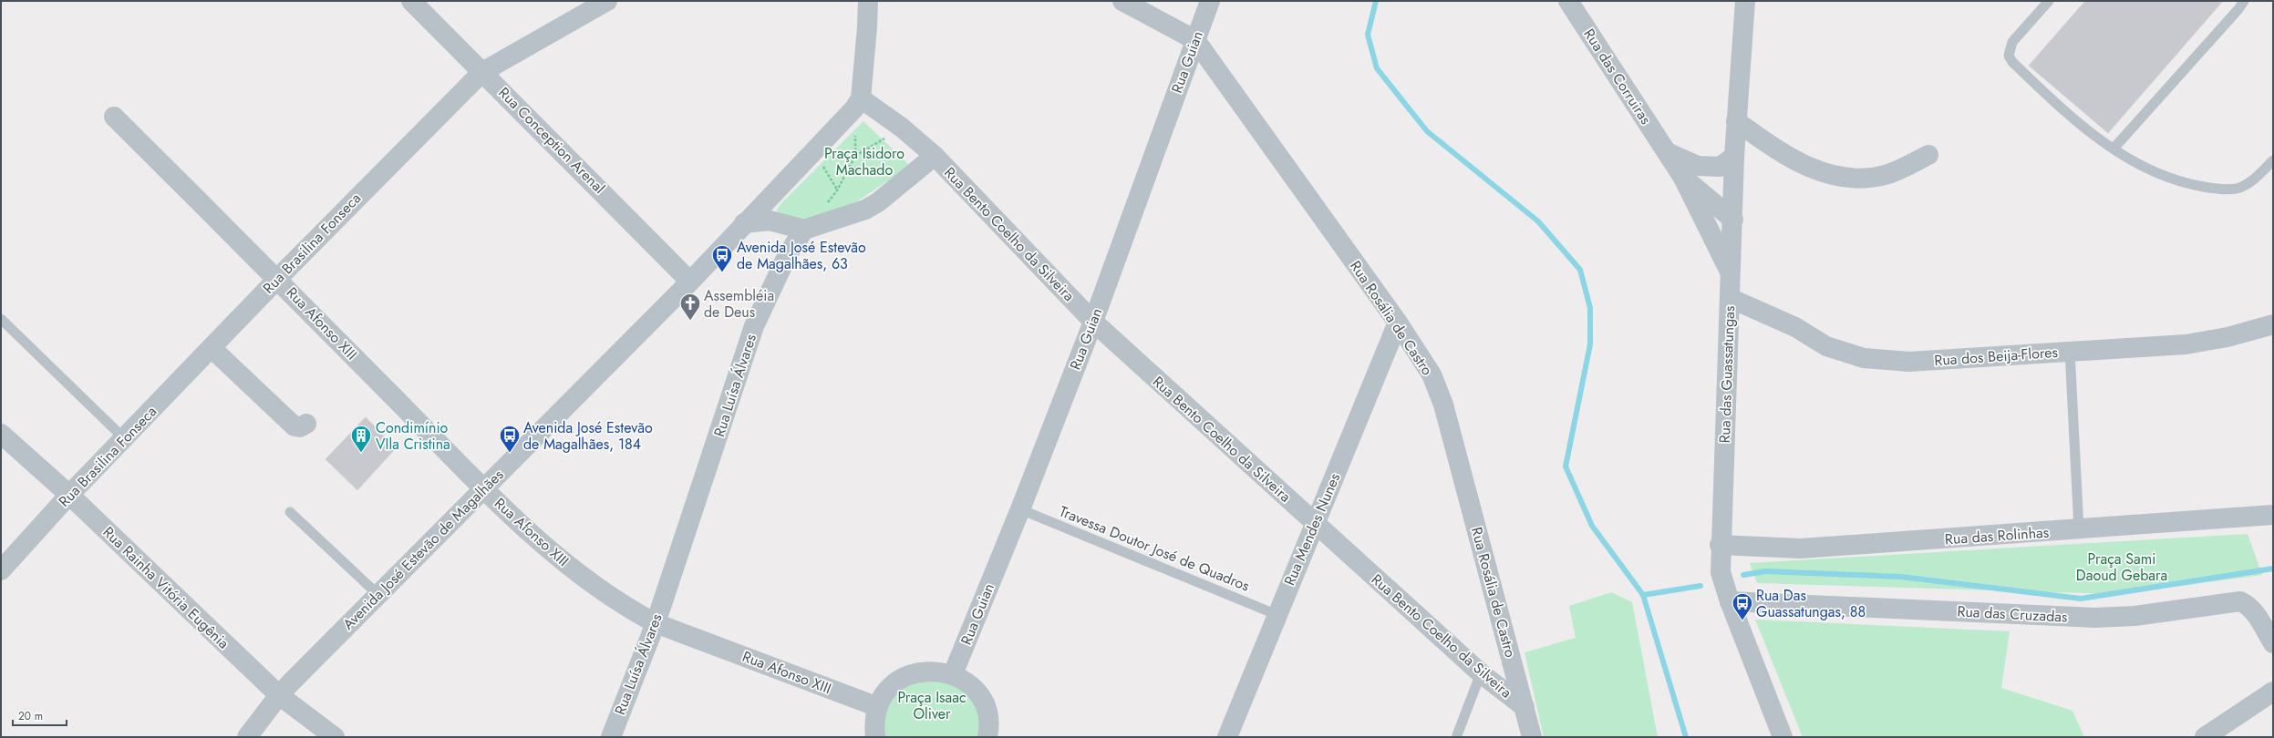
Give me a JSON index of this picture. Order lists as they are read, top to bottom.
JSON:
{
  "streets": {
    "street": [
      "Rua Guian",
      "Rua das Corruiras",
      "Rua Conception Arenal",
      "Rua Bento Coelho da Silveira",
      "Rua Brasilina Fonseca",
      "Rua Rosália de Castro",
      "Rua Afonso XIII",
      "Rua dos Beija-Flores",
      "Rua das Guassatungas",
      "Rua Luísa Álvares",
      "Rua Mendes Nunes",
      "Rua das Rolinhas",
      "Avenida José Estevão de Magalhães",
      "Rua Rainha Vitória Eugênia",
      "Rua das Cruzadas"
    ],
    "lane": ["Travessa Doutor José de Quadros"]
  },
  "crossings": [
    ["Rua Guian", "Rua Bento Coelho da Silveira"],
    ["Rua Guian", "Rua Rosália de Castro"],
    ["Rua Guian", "Travessa Doutor José de Quadros"],
    ["Rua das Corruiras", "Rua das Guassatungas"],
    ["Rua Conception Arenal", "Rua Brasilina Fonseca"],
    ["Rua Conception Arenal", "Avenida José Estevão de Magalhães"],
    ["Rua Bento Coelho da Silveira", "Rua Rosália de Castro"],
    ["Rua Bento Coelho da Silveira", "Rua Mendes Nunes"],
    ["Rua Brasilina Fonseca", "Rua Afonso XIII"],
    ["Rua Brasilina Fonseca", "Rua Rainha Vitória Eugênia"],
    ["Rua Rosália de Castro", "Rua Mendes Nunes"],
    ["Rua Afonso XIII", "Rua Luísa Álvares"],
    ["Rua Afonso XIII", "Avenida José Estevão de Magalhães"],
    ["Rua dos Beija-Flores", "Rua das Guassatungas"],
    ["Rua das Guassatungas", "Rua das Rolinhas"],
    ["Rua das Guassatungas", "Rua das Cruzadas"],
    ["Rua Mendes Nunes", "Travessa Doutor José de Quadros"],
    ["Avenida José Estevão de Magalhães", "Rua Rainha Vitória Eugênia"]
  ],
  "parks": ["Praça Isidoro Machado", "Praça Sami Daoud Gebara", "Praça Isaac Oliver"],
  "places": {
    "bus stop": ["Avenida José Estevão de Magalhães, 63", "Avenida José Estevão de Magalhães, 184", "Rua Das Guassatungas, 88"],
    "church": ["Assembléia de Deus"],
    "building": ["Condimínio VIla Cristina"]
  },
  "scale_bar": "20 m"
}
